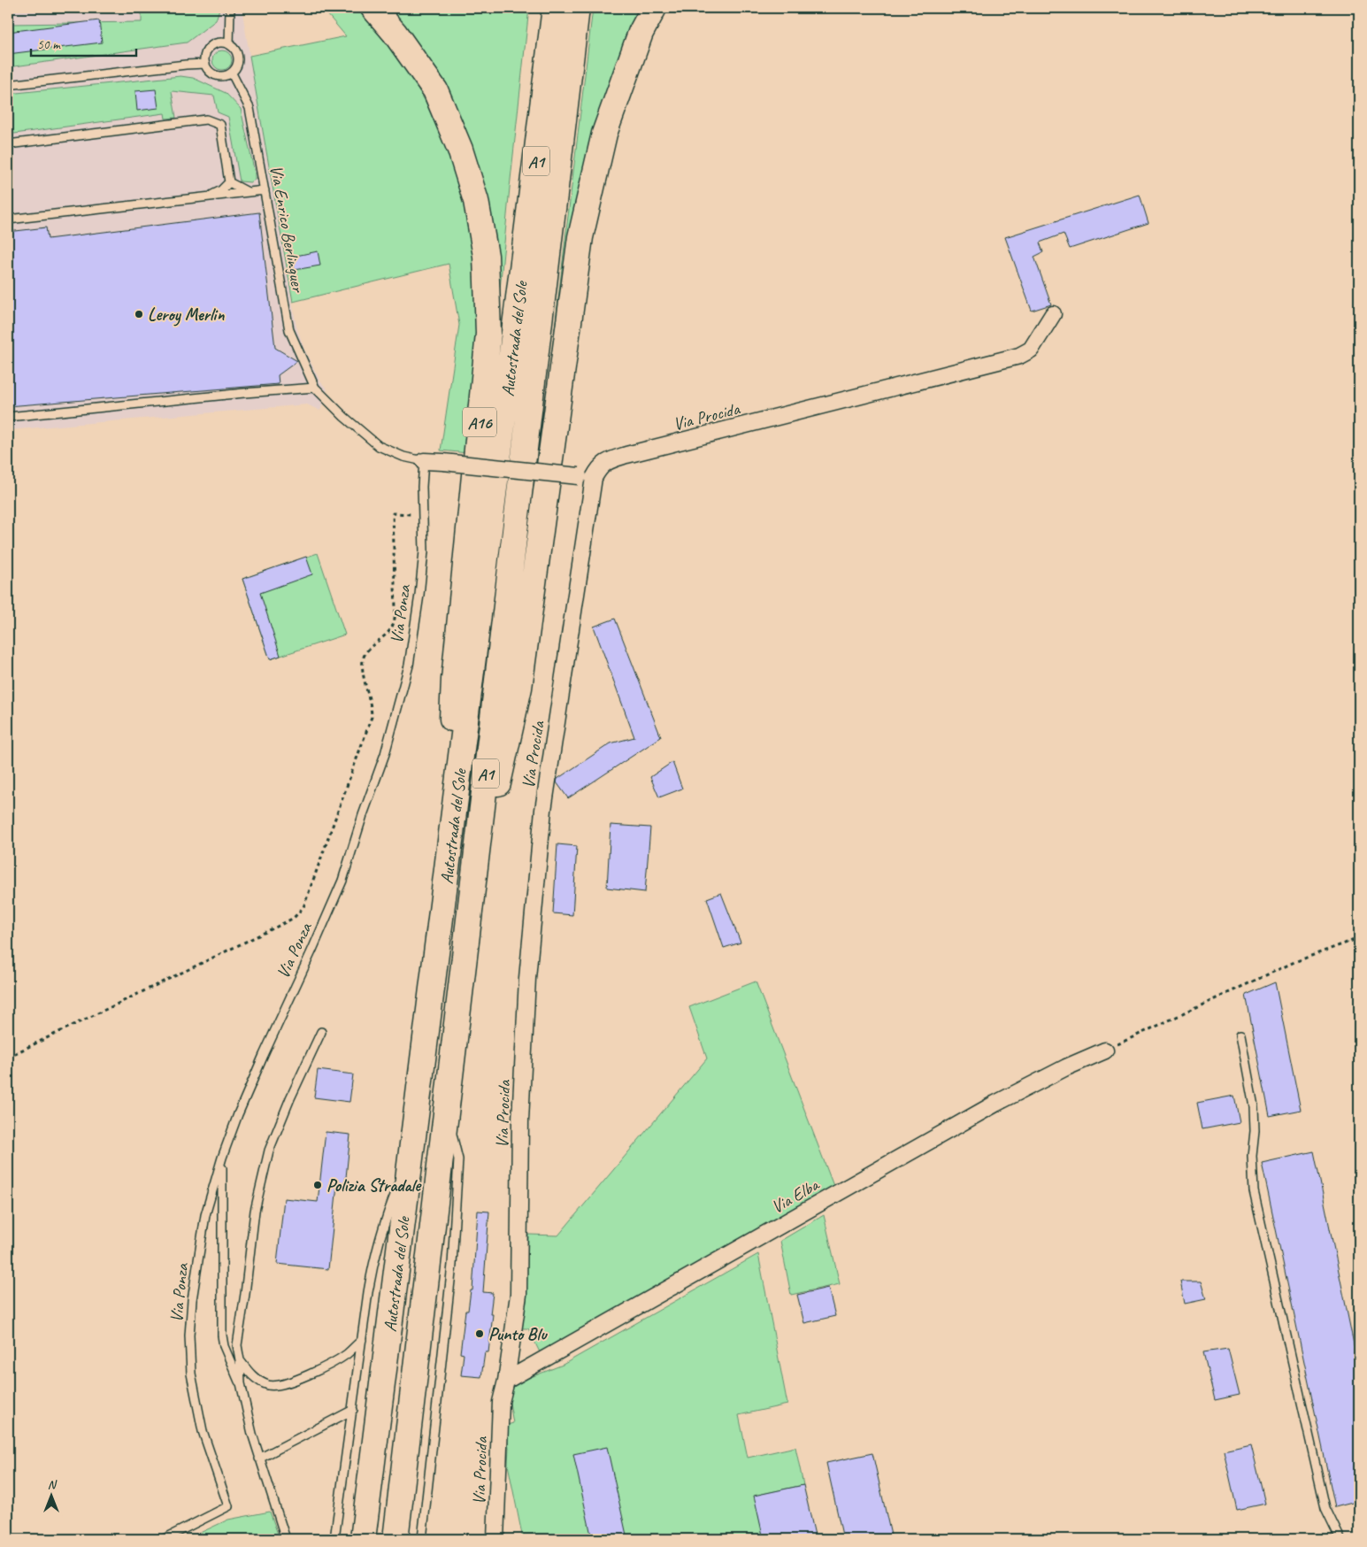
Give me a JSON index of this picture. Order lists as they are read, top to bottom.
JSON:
{
  "streets": {
    "highway": ["A1", "Autostrada del Sole", "A16"],
    "street": ["Via Procida", "Via Elba"],
    "lane": ["Via Enrico Berlinguer", "Via Ponza"]
  },
  "crossings": [
    ["Autostrada del Sole", "A16"],
    ["Via Procida", "Via Elba"]
  ],
  "places": ["Leroy Merlin", "Polizia Stradale", "Punto Blu"],
  "scale_bar": "50 m",
  "north": "top"
}
